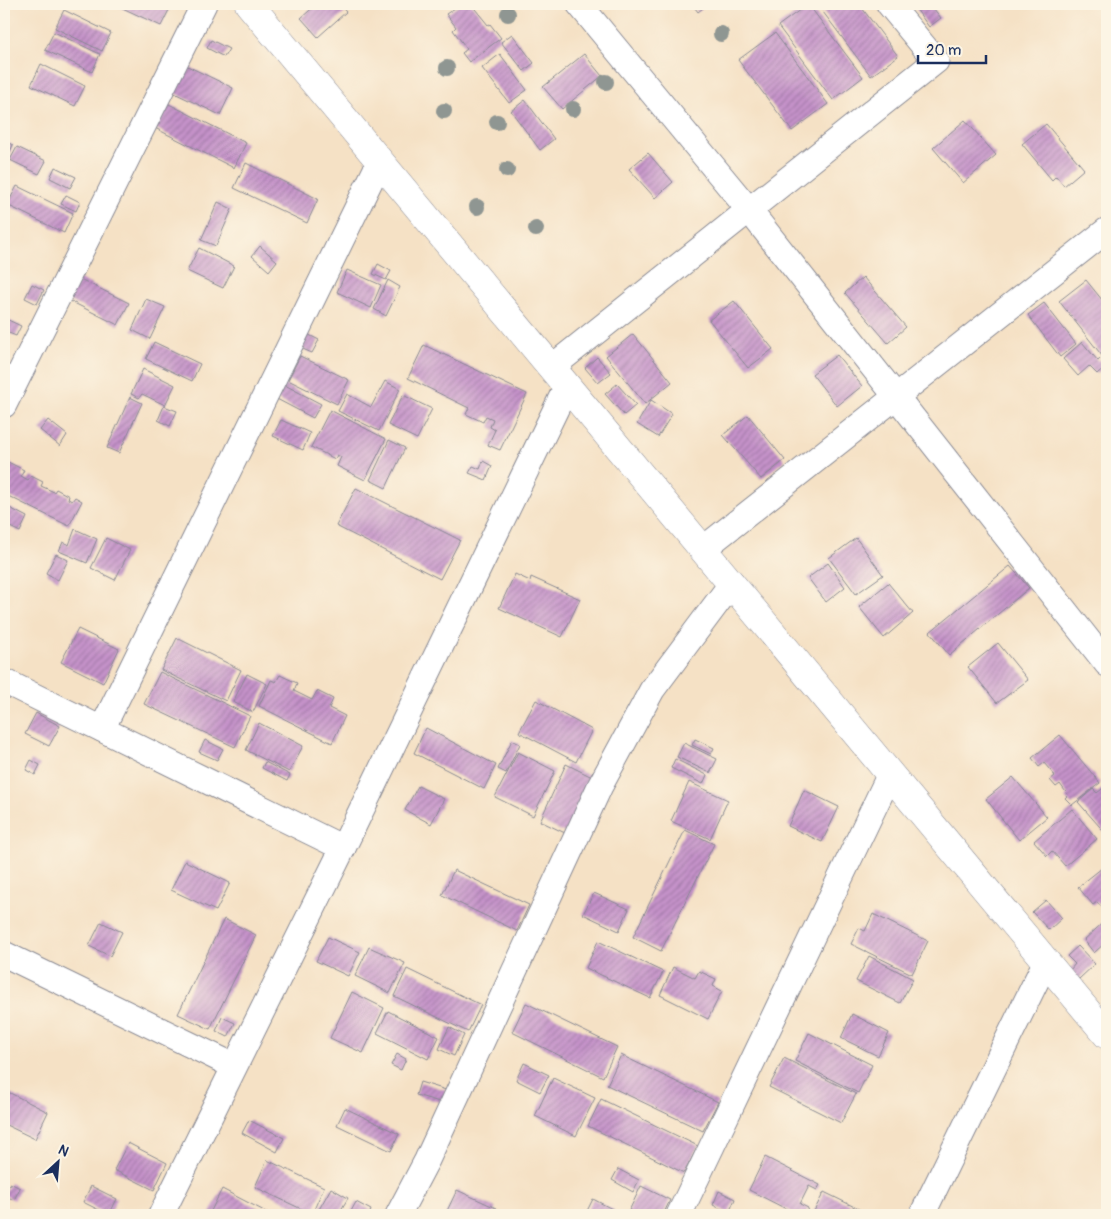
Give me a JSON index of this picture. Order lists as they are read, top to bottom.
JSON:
{
  "scale_bar": "20 m",
  "north": "top right"
}
